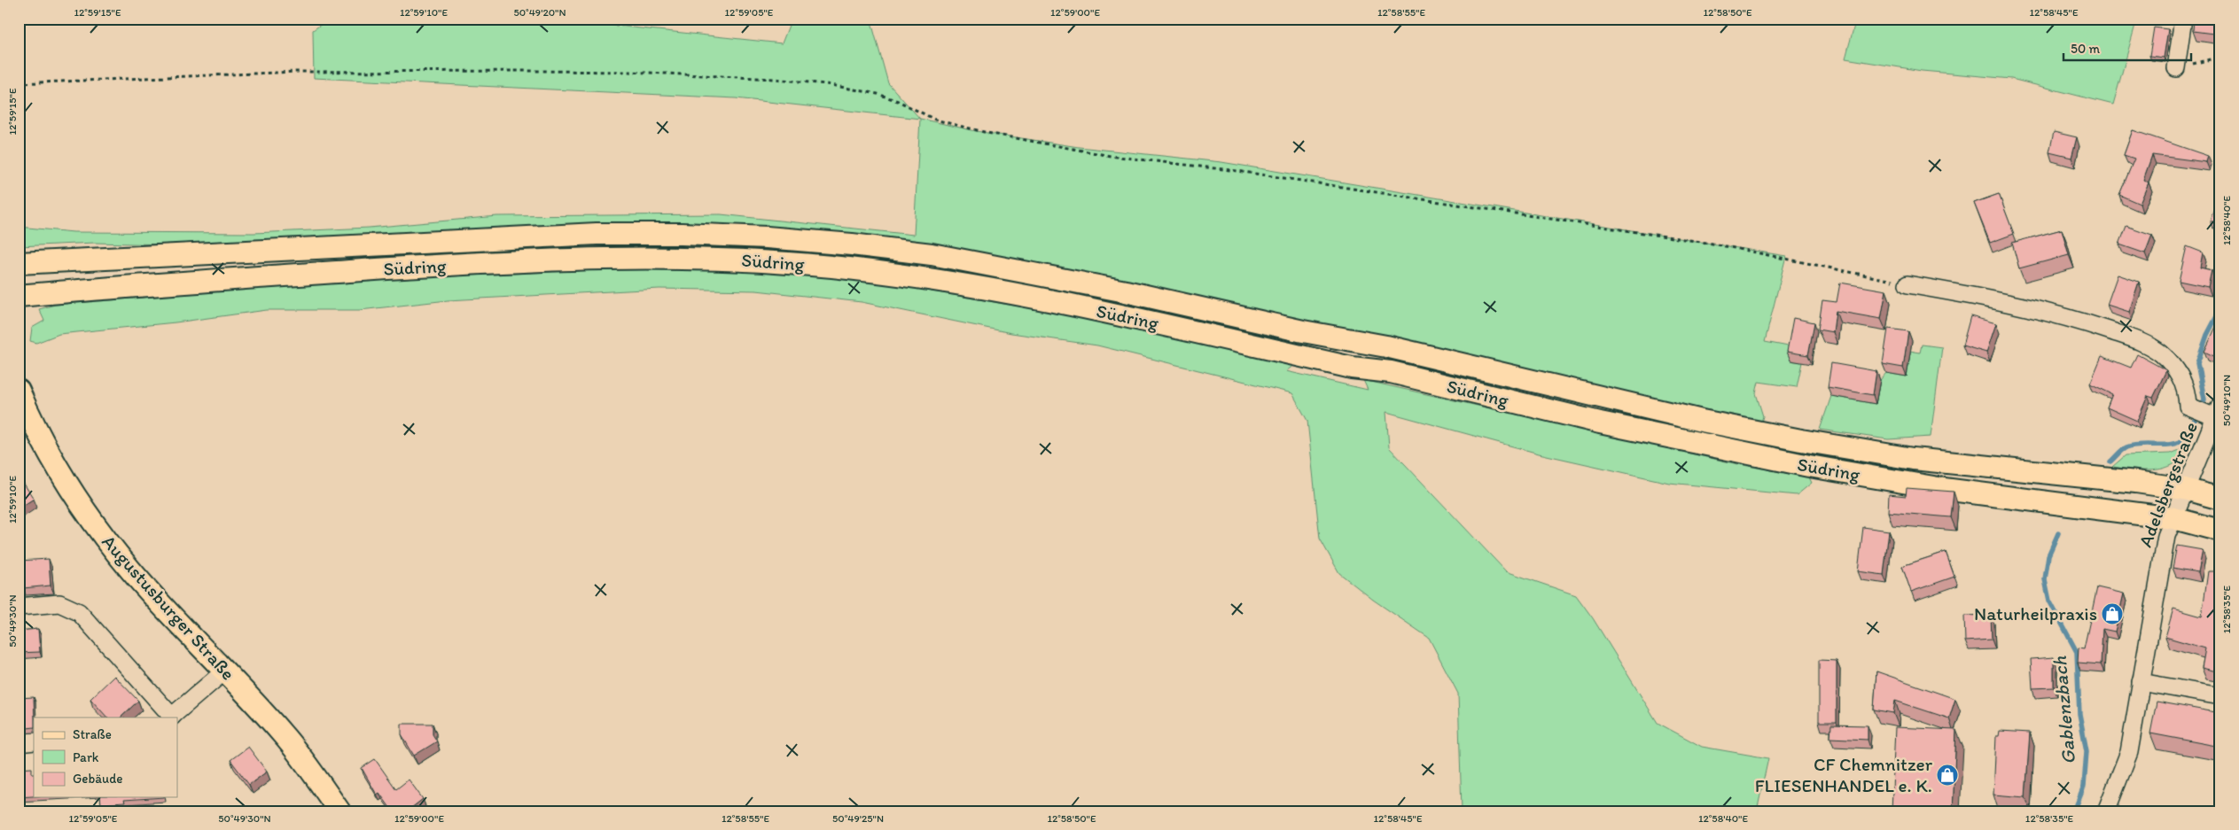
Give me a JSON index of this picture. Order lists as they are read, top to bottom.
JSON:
{
  "streets": {
    "main road": ["Südring", "Augustusburger Straße"],
    "street": ["Adelsbergstraße"]
  },
  "crossings": [
    ["Südring", "Adelsbergstraße"]
  ],
  "water": ["Gablenzbach"],
  "places": {
    "shop": ["Naturheilpraxis", "CF Chemnitzer FLIESENHANDEL e. K."]
  },
  "legend": ["Straße", "Park", "Gebäude"],
  "scale_bar": "50 m",
  "coordinates": [
    "12°59'15\"E",
    "12°59'10\"E",
    "50°49'20\"N",
    "12°59'05\"E",
    "12°59'00\"E",
    "12°58'55\"E",
    "12°58'50\"E",
    "12°58'45\"E",
    "12°58'40\"E",
    "50°49'10\"N",
    "12°58'35\"E",
    "50°49'30\"N",
    "50°49'25\"N"
  ]
}
